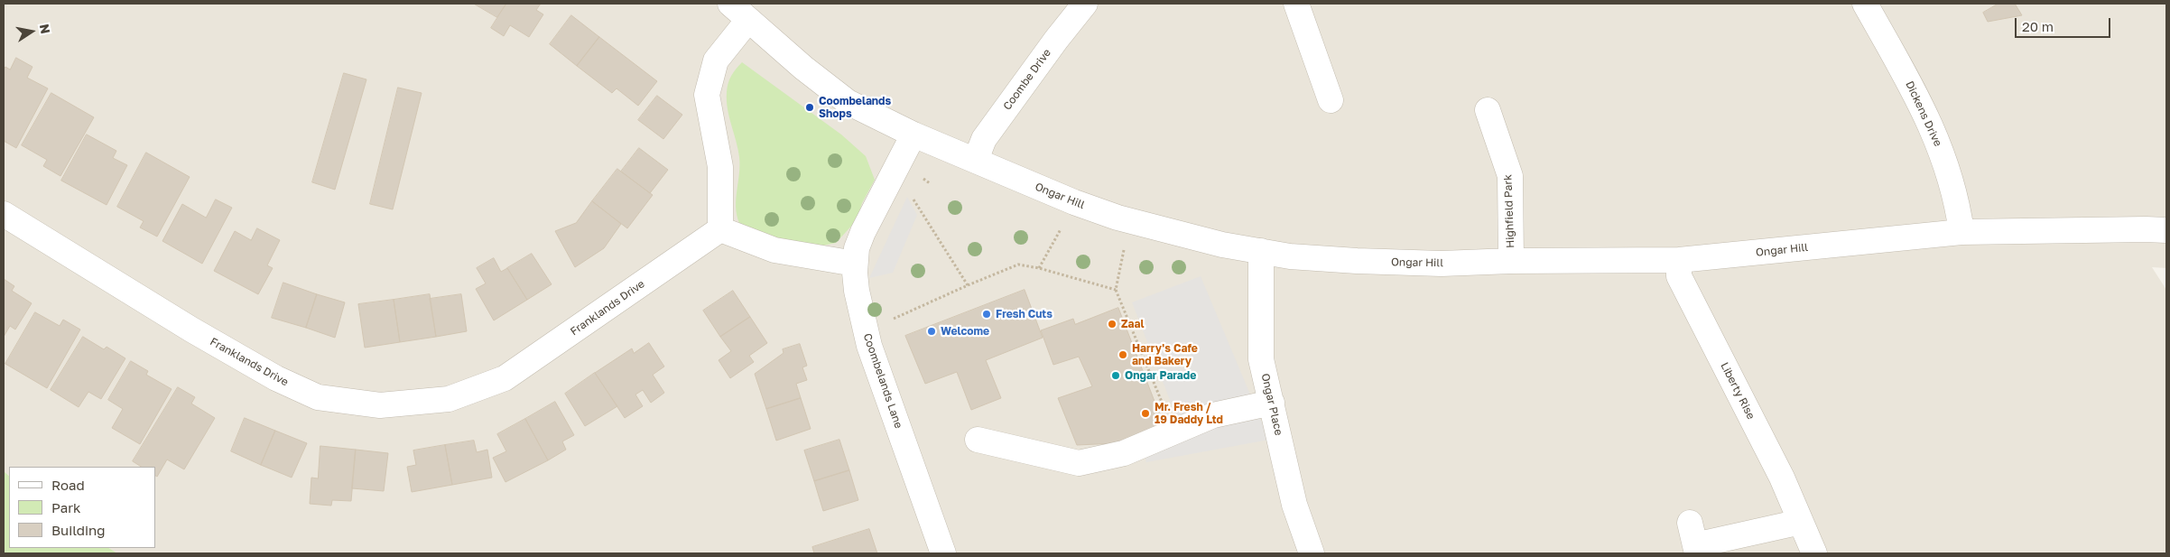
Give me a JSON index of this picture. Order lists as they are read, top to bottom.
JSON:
{
  "streets": {
    "street": [
      "Coombe Drive",
      "Dickens Drive",
      "Ongar Hill",
      "Highfield Park",
      "Franklands Drive",
      "Coombelands Lane",
      "Liberty Rise",
      "Ongar Place"
    ]
  },
  "crossings": [
    ["Coombe Drive", "Ongar Hill"],
    ["Dickens Drive", "Ongar Hill"],
    ["Ongar Hill", "Highfield Park"],
    ["Ongar Hill", "Coombelands Lane"],
    ["Ongar Hill", "Liberty Rise"],
    ["Ongar Hill", "Ongar Place"]
  ],
  "places": [
    "Coombelands Shops",
    "Fresh Cuts",
    "Zaal",
    "Welcome",
    "Harry's Cafe and Bakery",
    "Ongar Parade",
    "Mr. Fresh / 19 Daddy Ltd"
  ],
  "legend": ["Road", "Park", "Building"],
  "scale_bar": "20 m",
  "north": "right"
}
